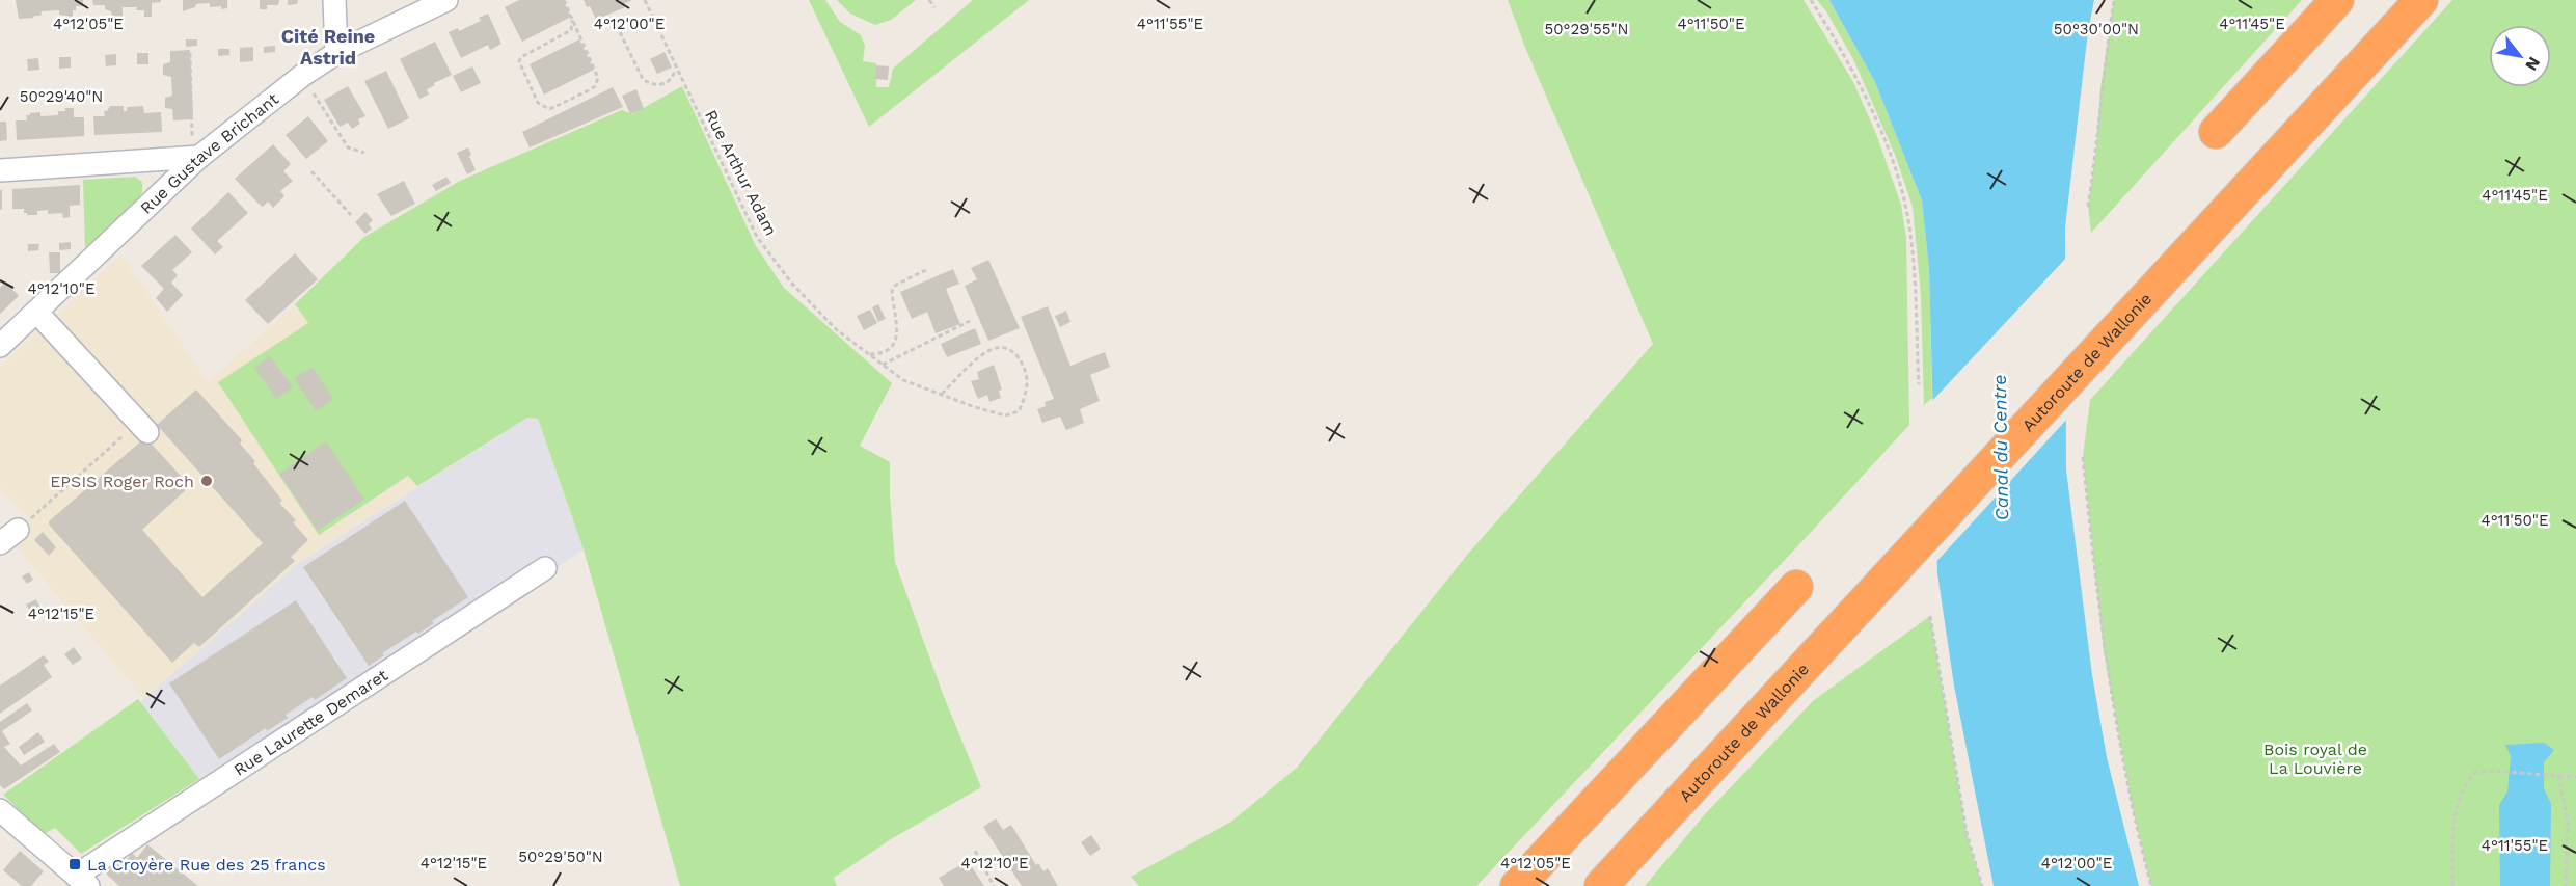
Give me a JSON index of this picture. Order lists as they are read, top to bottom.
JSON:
{
  "streets": {
    "highway": ["Autoroute de Wallonie"],
    "street": ["Rue Gustave Brichant", "Rue Laurette Demaret"],
    "path": ["Rue Arthur Adam"]
  },
  "districts": ["Cité Reine Astrid"],
  "water": ["Canal du Centre"],
  "parks": ["Bois royal de La Louvière"],
  "places": {
    "other": ["EPSIS Roger Roch"],
    "transit": ["La Croyère Rue des 25 francs"]
  },
  "north": "bottom right",
  "coordinates": [
    "4°12'00\"E",
    "4°11'55\"E",
    "4°11'50\"E",
    "4°11'45\"E",
    "4°12'05\"E",
    "50°30'00\"N",
    "50°29'55\"N",
    "50°29'40\"N",
    "4°12'10\"E",
    "4°12'15\"E",
    "50°29'50\"N"
  ]
}
